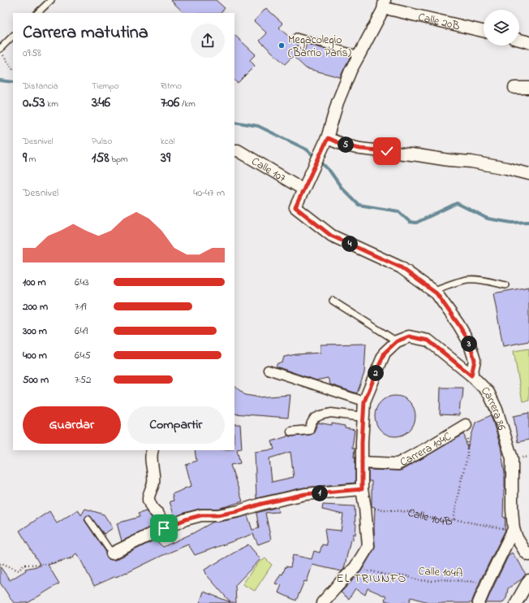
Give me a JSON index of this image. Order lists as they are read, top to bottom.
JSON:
{
  "streets": {
    "street": [
      "Calle 20B",
      "Calle 107",
      "Carrera 86",
      "Carrera 104C"
    ],
    "path": ["Calle 104B", "Calle 104A"]
  },
  "crossings": [
    ["Calle 107", "Carrera 86"],
    ["Carrera 86", "Calle 104B"]
  ],
  "districts": ["EL TRIUNFO"],
  "places": ["Megacolegio (Barrio París)"],
  "page": {
    "heading": ["Carrera matutina", "09:58"],
    "stats": [
      ["Distancia", "0.53 km"],
      ["Tiempo", "3:46"],
      ["Ritmo", "7:06 /km"],
      ["Desnivel", "9 m"],
      ["Pulso", "158 bpm"],
      ["kcal", "39"]
    ],
    "pins": [
      "5",
      "4",
      "3",
      "2",
      "1"
    ],
    "chart": ["Desnivel", "40–47 m"],
    "list": [
      {
        "name": "100 m",
        "note": "6:43"
      },
      {
        "name": "200 m",
        "note": "7:19"
      },
      {
        "name": "300 m",
        "note": "6:49"
      },
      {
        "name": "400 m",
        "note": "6:45"
      },
      {
        "name": "500 m",
        "note": "7:52"
      }
    ],
    "buttons": ["Guardar", "Compartir"]
  }
}
